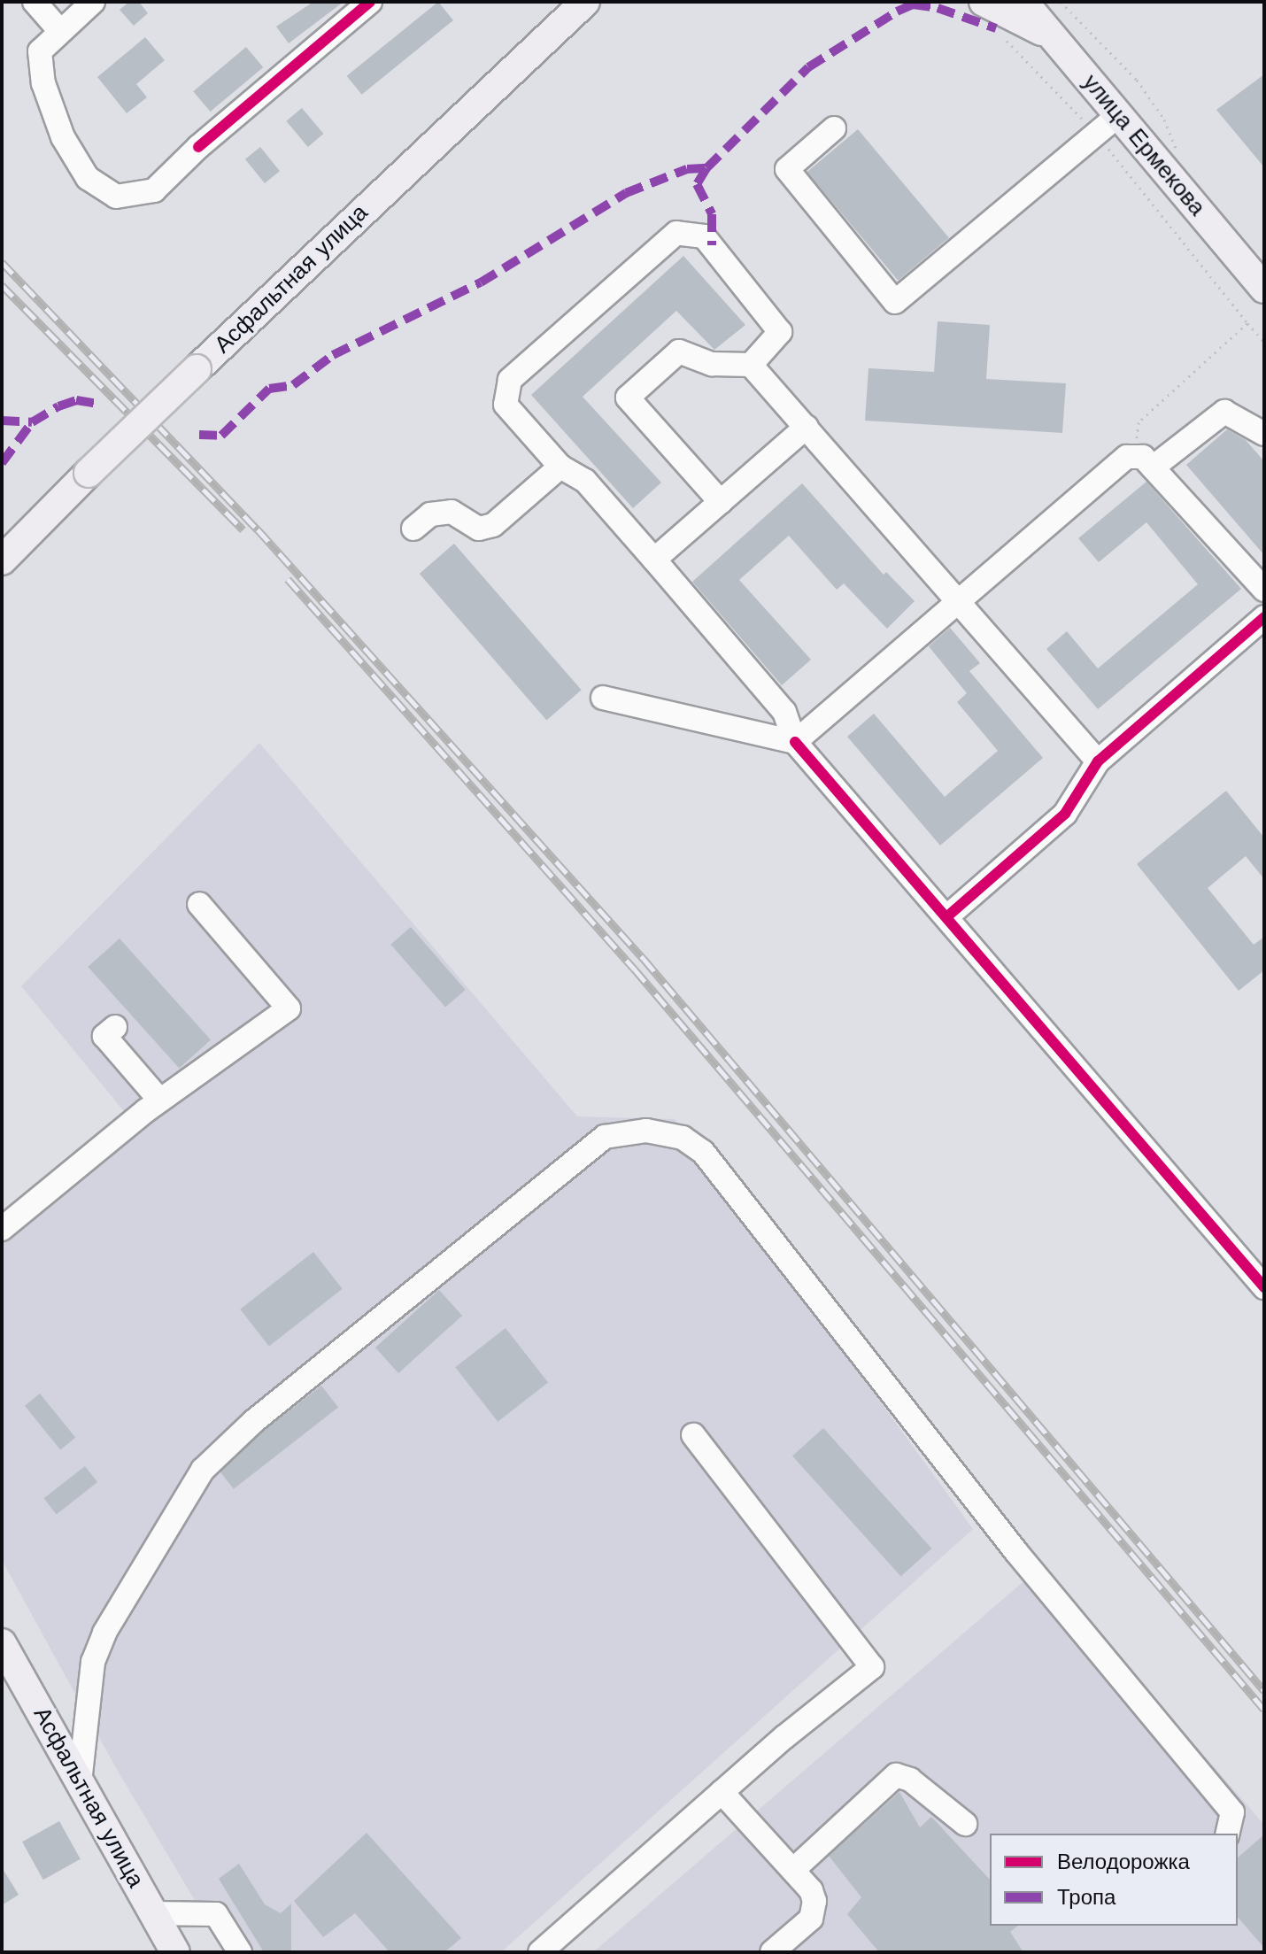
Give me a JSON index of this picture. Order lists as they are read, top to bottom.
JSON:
{
  "streets": {
    "main road": ["улица Ермекова", "Асфальтная улица"]
  },
  "legend": ["Велодорожка", "Тропа"]
}
